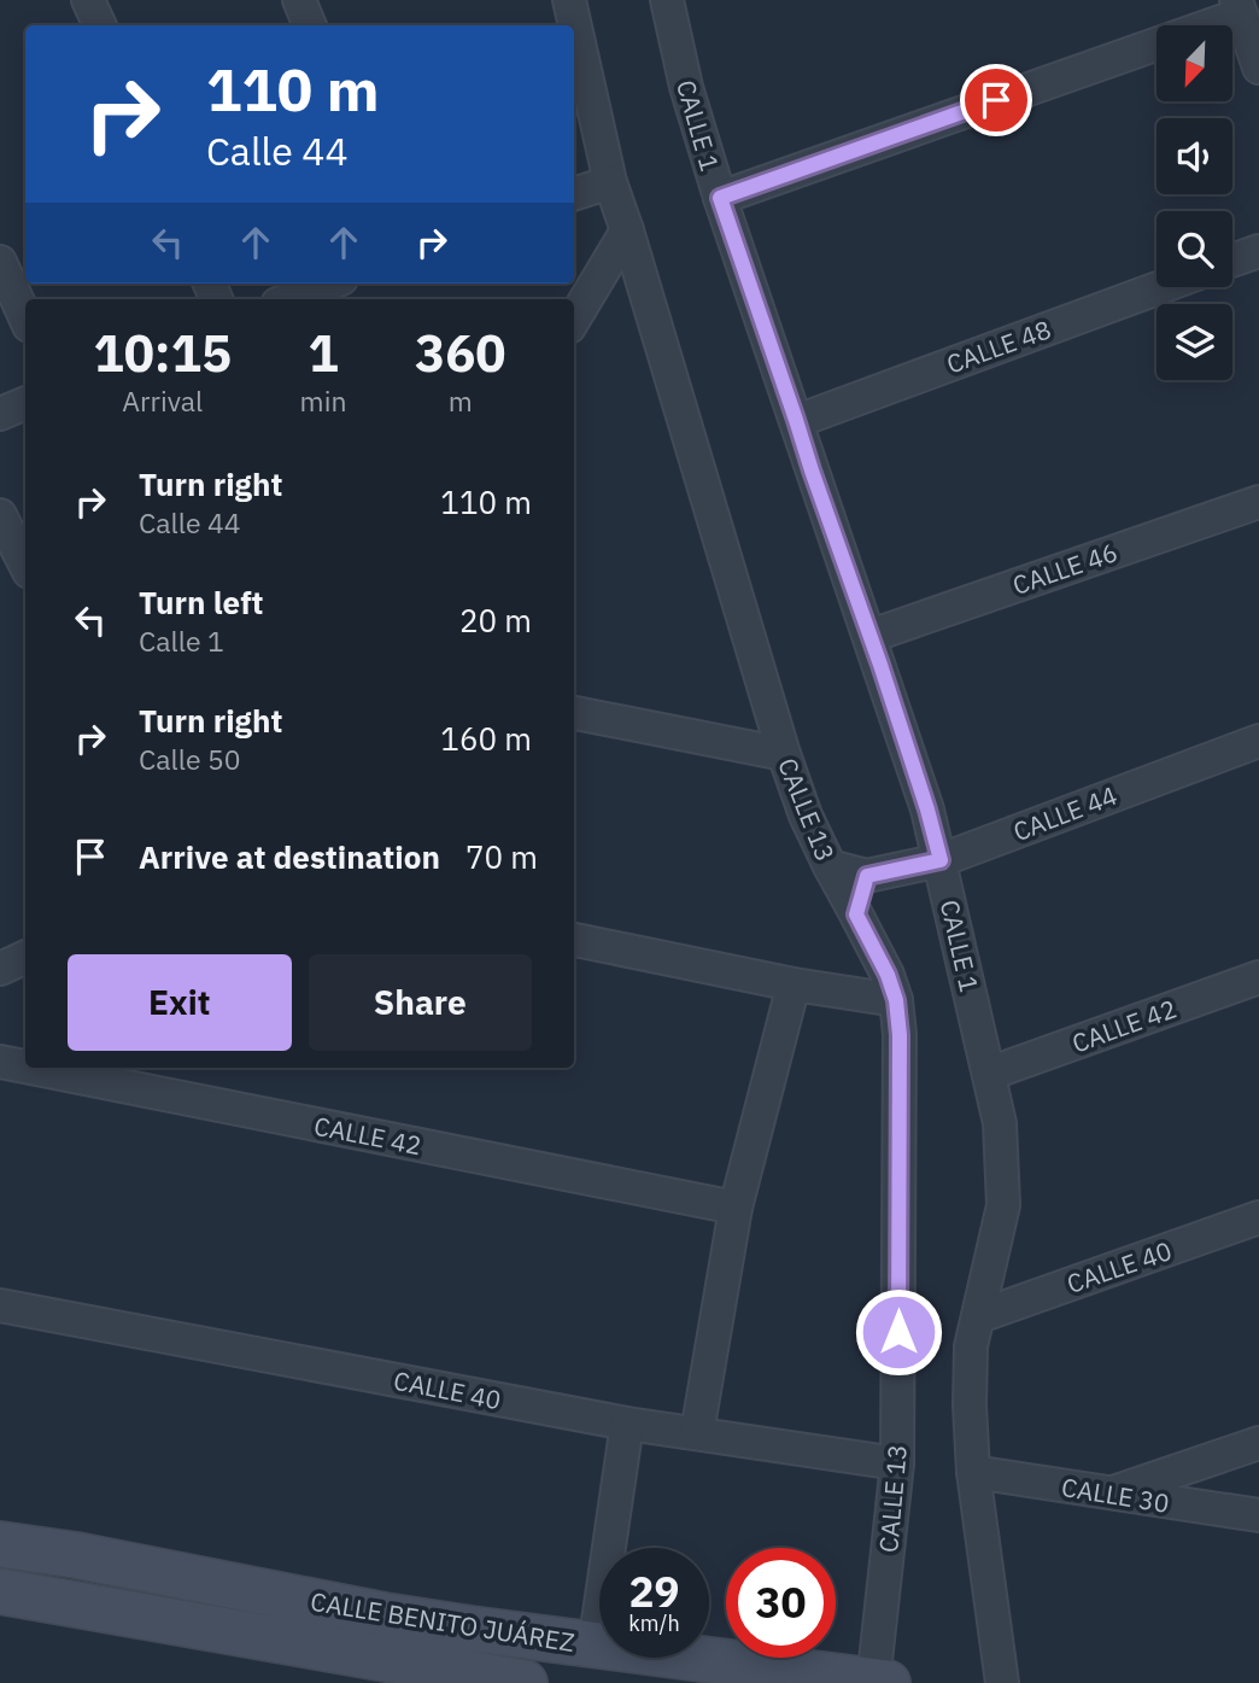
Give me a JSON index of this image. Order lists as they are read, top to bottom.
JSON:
{
  "streets": {
    "street": [
      "CALLE 1",
      "CALLE 48",
      "CALLE 46",
      "CALLE 13",
      "CALLE 44",
      "CALLE 42",
      "CALLE 40",
      "CALLE 30",
      "CALLE BENITO JUÁREZ"
    ]
  },
  "crossings": [
    ["CALLE 1", "CALLE 48"],
    ["CALLE 1", "CALLE 46"],
    ["CALLE 1", "CALLE 44"],
    ["CALLE 1", "CALLE 42"],
    ["CALLE 1", "CALLE 40"],
    ["CALLE 1", "CALLE 30"],
    ["CALLE 13", "CALLE 44"],
    ["CALLE 13", "CALLE 40"],
    ["CALLE 13", "CALLE BENITO JUÁREZ"]
  ],
  "north": "bottom left",
  "page": {
    "turn": ["110 m", "Calle 44"],
    "eta": [
      "10:15",
      "Arrival",
      "1",
      "min",
      "360",
      "m"
    ],
    "list": [
      {
        "name": "Turn right",
        "note": "Calle 44",
        "value": "110 m"
      },
      {
        "name": "Turn left",
        "note": "Calle 1",
        "value": "20 m"
      },
      {
        "name": "Turn right",
        "note": "Calle 50",
        "value": "160 m"
      },
      {
        "name": "Arrive at destination",
        "value": "70 m"
      }
    ],
    "buttons": ["Exit", "Share"],
    "speed": "29 km/h",
    "limit": "30"
  }
}
